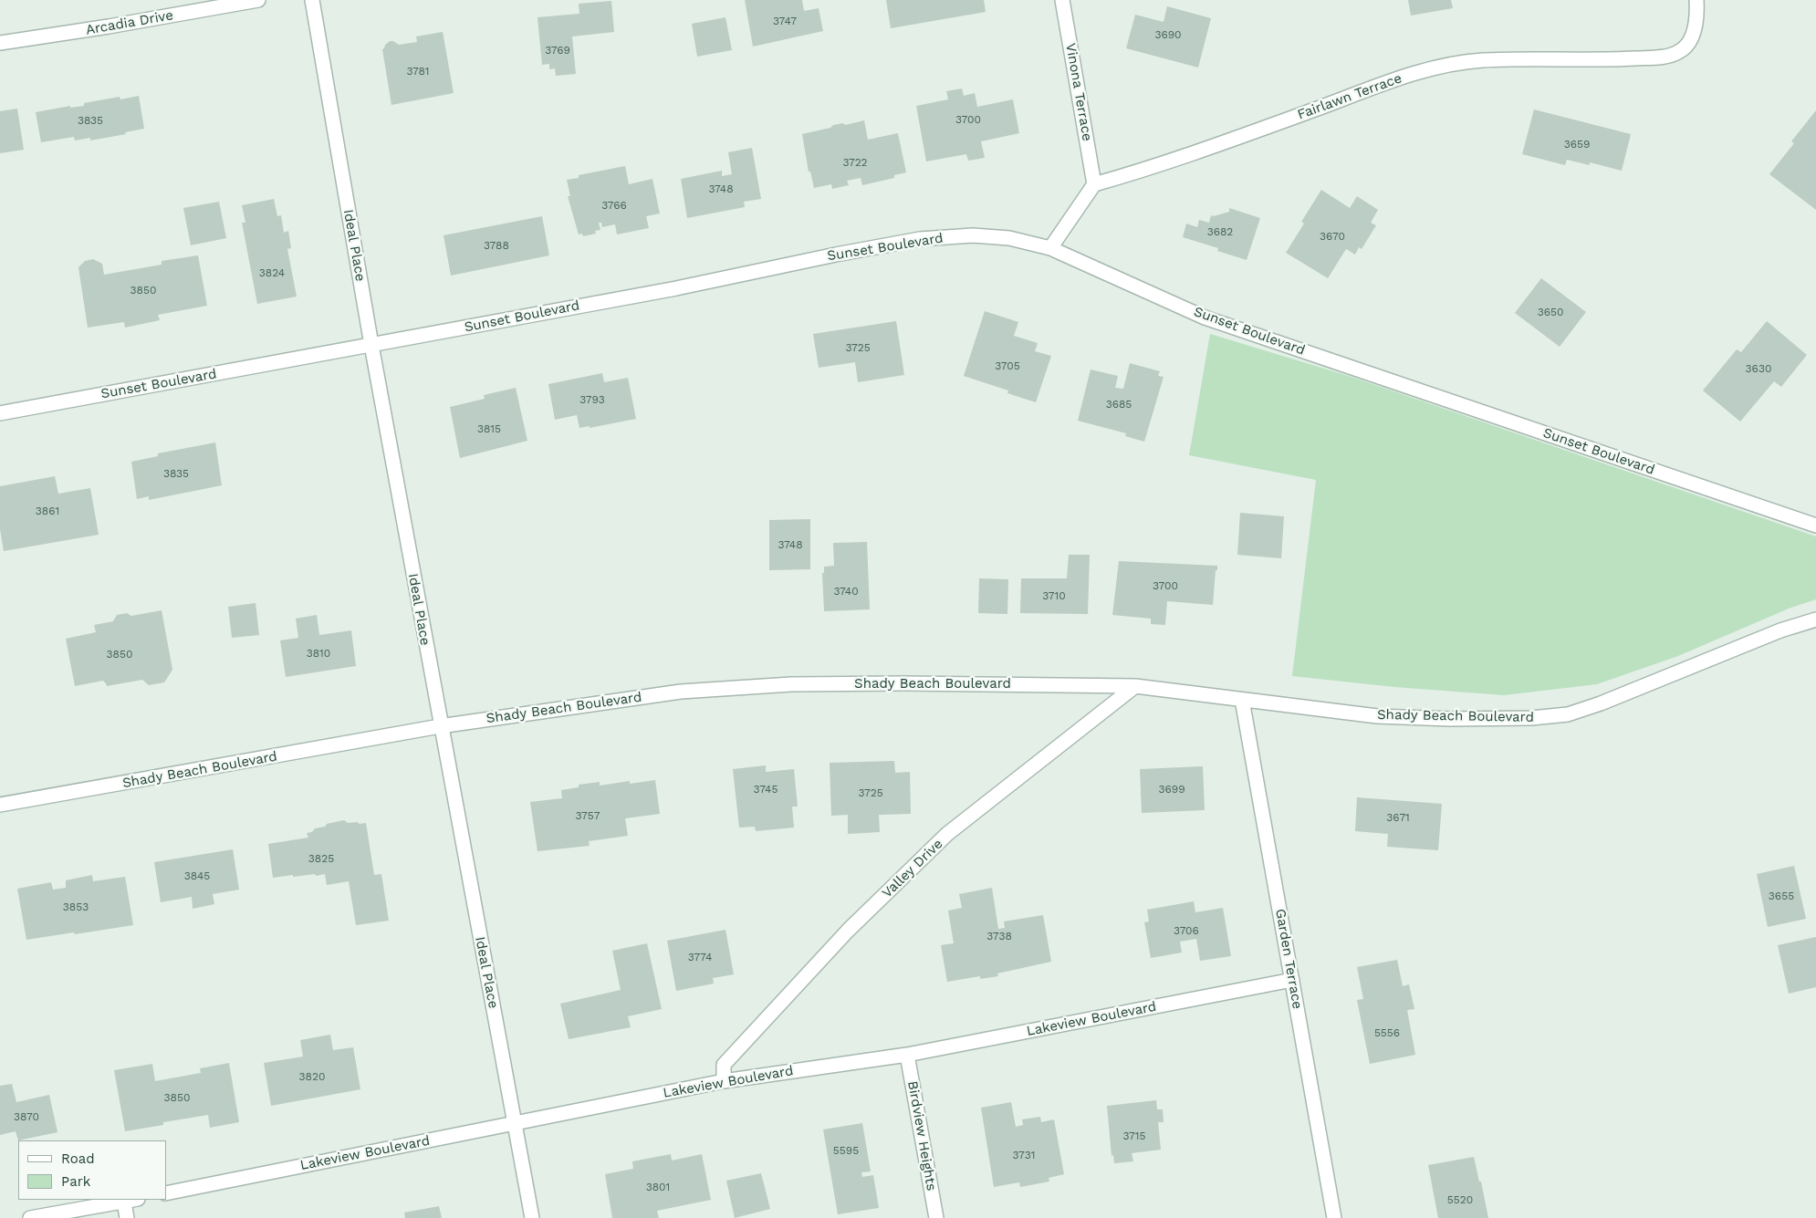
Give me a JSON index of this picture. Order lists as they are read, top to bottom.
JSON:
{
  "streets": {
    "street": [
      "Arcadia Drive",
      "Vinona Terrace",
      "Fairlawn Terrace",
      "Ideal Place",
      "Sunset Boulevard",
      "Shady Beach Boulevard",
      "Valley Drive",
      "Garden Terrace",
      "Lakeview Boulevard",
      "Birdview Heights"
    ]
  },
  "crossings": [
    ["Vinona Terrace", "Fairlawn Terrace"],
    ["Ideal Place", "Sunset Boulevard"],
    ["Ideal Place", "Shady Beach Boulevard"],
    ["Ideal Place", "Lakeview Boulevard"],
    ["Shady Beach Boulevard", "Valley Drive"],
    ["Shady Beach Boulevard", "Garden Terrace"],
    ["Valley Drive", "Lakeview Boulevard"],
    ["Garden Terrace", "Lakeview Boulevard"],
    ["Lakeview Boulevard", "Birdview Heights"]
  ],
  "house_numbers": [
    "3747",
    "3690",
    "3769",
    "3781",
    "3700",
    "3835",
    "3659",
    "3722",
    "3748",
    "3766",
    "3682",
    "3670",
    "3788",
    "3824",
    "3850",
    "3650",
    "3725",
    "3705",
    "3630",
    "3793",
    "3685",
    "3815",
    "3835",
    "3861",
    "3748",
    "3700",
    "3740",
    "3710",
    "3810",
    "3850",
    "3745",
    "3699",
    "3725",
    "3757",
    "3671",
    "3825",
    "3845",
    "3655",
    "3853",
    "3706",
    "3738",
    "3774",
    "5556",
    "3820",
    "3850",
    "3870",
    "3715",
    "5595",
    "3731",
    "3801",
    "5520"
  ],
  "legend": ["Road", "Park"]
}
